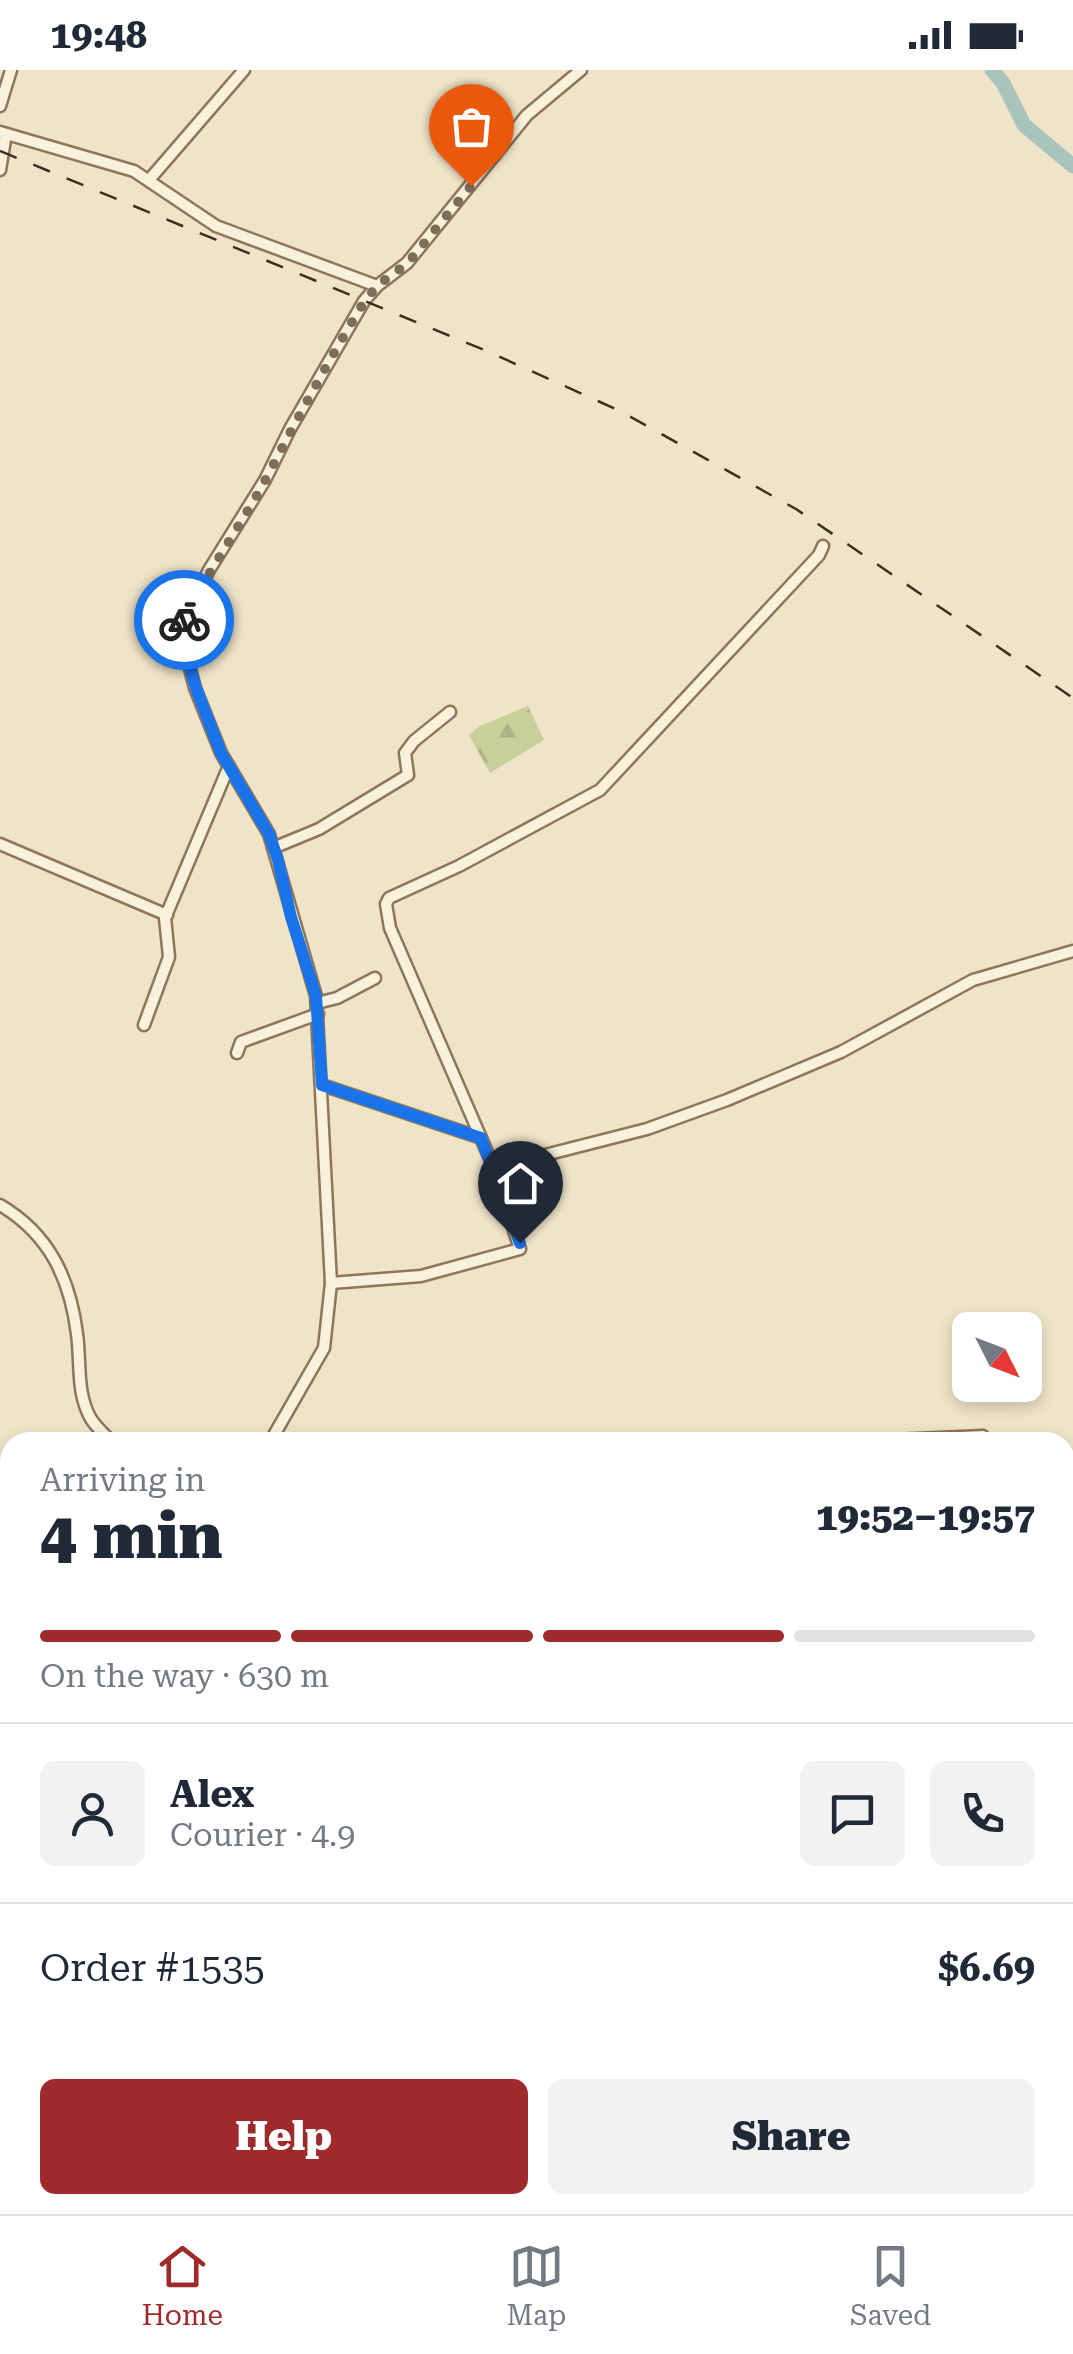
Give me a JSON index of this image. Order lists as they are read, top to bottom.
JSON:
{
  "north": "bottom right",
  "page": {
    "status": "19:48",
    "heading": ["4 min", "Arriving in", "19:52–19:57"],
    "panel": [
      "Alex",
      "Courier · 4.9",
      "Order #1535",
      "$6.69"
    ],
    "bar": "On the way · 630 m",
    "buttons": ["Help", "Share"],
    "tabs": ["Home", "Map", "Saved"]
  }
}
